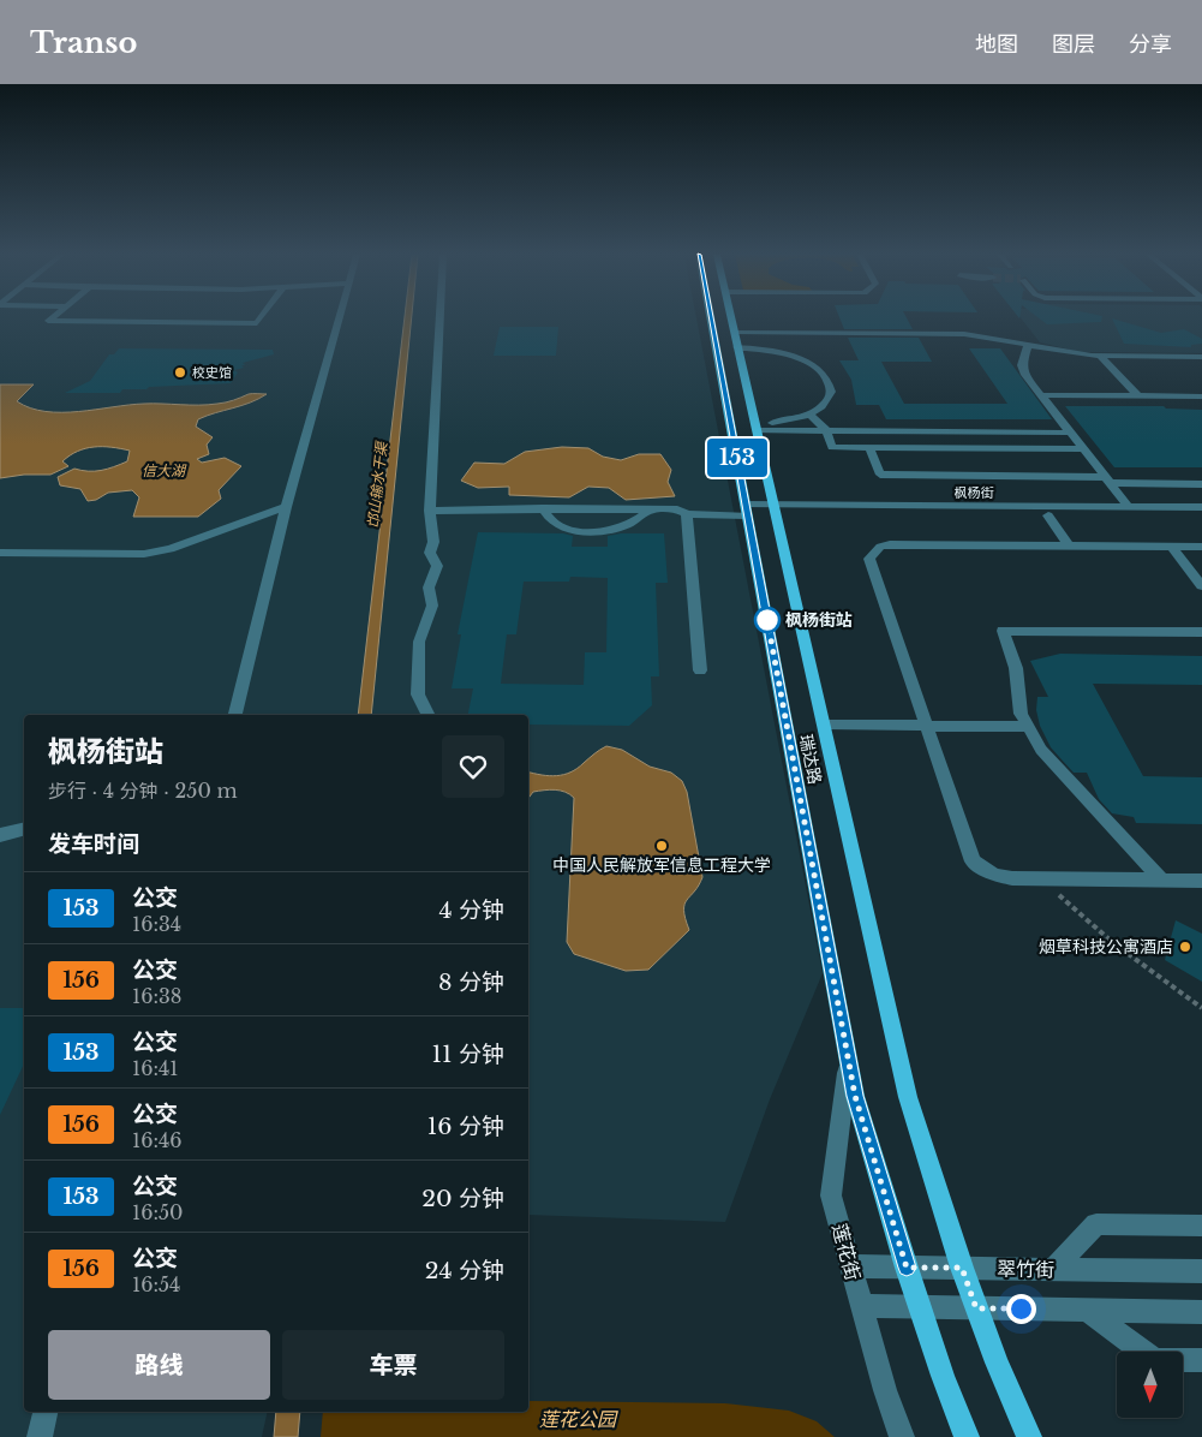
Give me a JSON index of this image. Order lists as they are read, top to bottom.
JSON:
{
  "streets": {
    "main road": ["瑞达路"],
    "street": ["枫杨街", "莲花街", "翠竹街"]
  },
  "crossings": [
    ["枫杨街", "瑞达路"],
    ["瑞达路", "莲花街"],
    ["瑞达路", "翠竹街"],
    ["莲花街", "翠竹街"]
  ],
  "water": ["信大湖", "邙山输水干渠"],
  "parks": ["莲花公园"],
  "places": [
    "校史馆",
    "枫杨街站",
    "中国人民解放军信息工程大学",
    "烟草科技公寓酒店"
  ],
  "lines": ["bus line 153"],
  "north": "bottom",
  "page": {
    "header": "Transo",
    "nav": ["地图", "图层", "分享"],
    "on_map": "153",
    "heading": [
      ["枫杨街站", "步行 · 4 分钟 · 250 m"],
      "发车时间"
    ],
    "list": [
      {
        "mark": "153",
        "name": "公交",
        "note": "16:34",
        "value": "4 分钟"
      },
      {
        "mark": "156",
        "name": "公交",
        "note": "16:38",
        "value": "8 分钟"
      },
      {
        "mark": "153",
        "name": "公交",
        "note": "16:41",
        "value": "11 分钟"
      },
      {
        "mark": "156",
        "name": "公交",
        "note": "16:46",
        "value": "16 分钟"
      },
      {
        "mark": "153",
        "name": "公交",
        "note": "16:50",
        "value": "20 分钟"
      },
      {
        "mark": "156",
        "name": "公交",
        "note": "16:54",
        "value": "24 分钟"
      }
    ],
    "buttons": ["路线", "车票"]
  }
}
